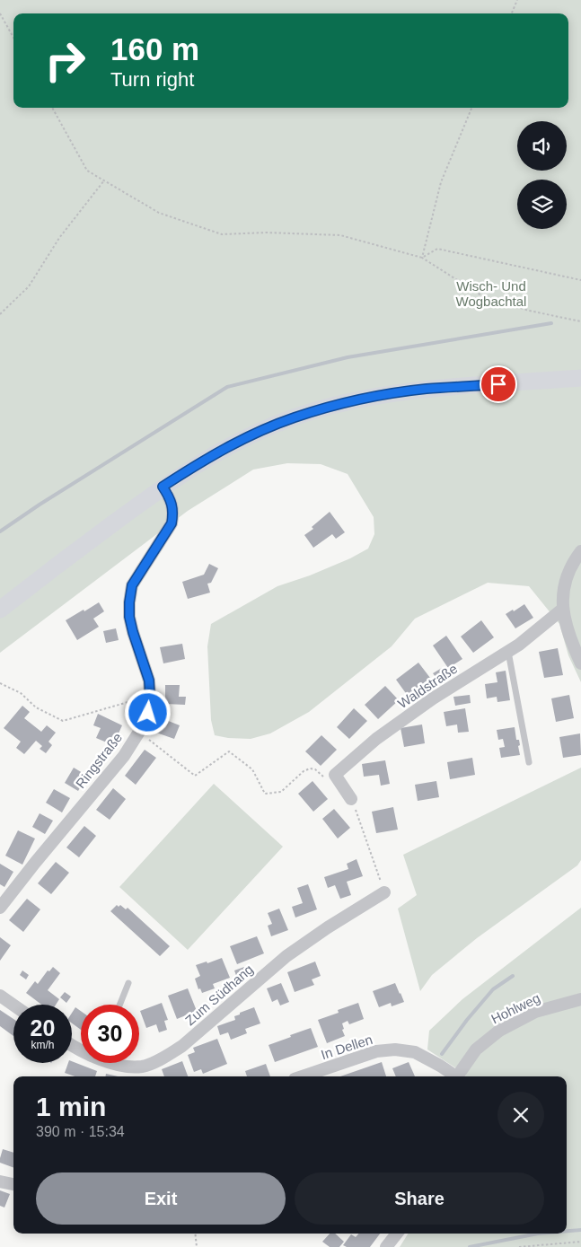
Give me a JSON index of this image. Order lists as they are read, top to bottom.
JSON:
{
  "streets": {
    "street": [
      "Waldstraße",
      "Ringstraße",
      "Zum Südhang",
      "Hohlweg",
      "In Dellen"
    ]
  },
  "parks": ["Wisch- Und Wogbachtal"],
  "page": {
    "turn": ["160 m", "Turn right"],
    "speed": "20 km/h",
    "limit": "30",
    "heading": ["1 min", "390 m · 15:34"],
    "buttons": ["Exit", "Share"]
  }
}
